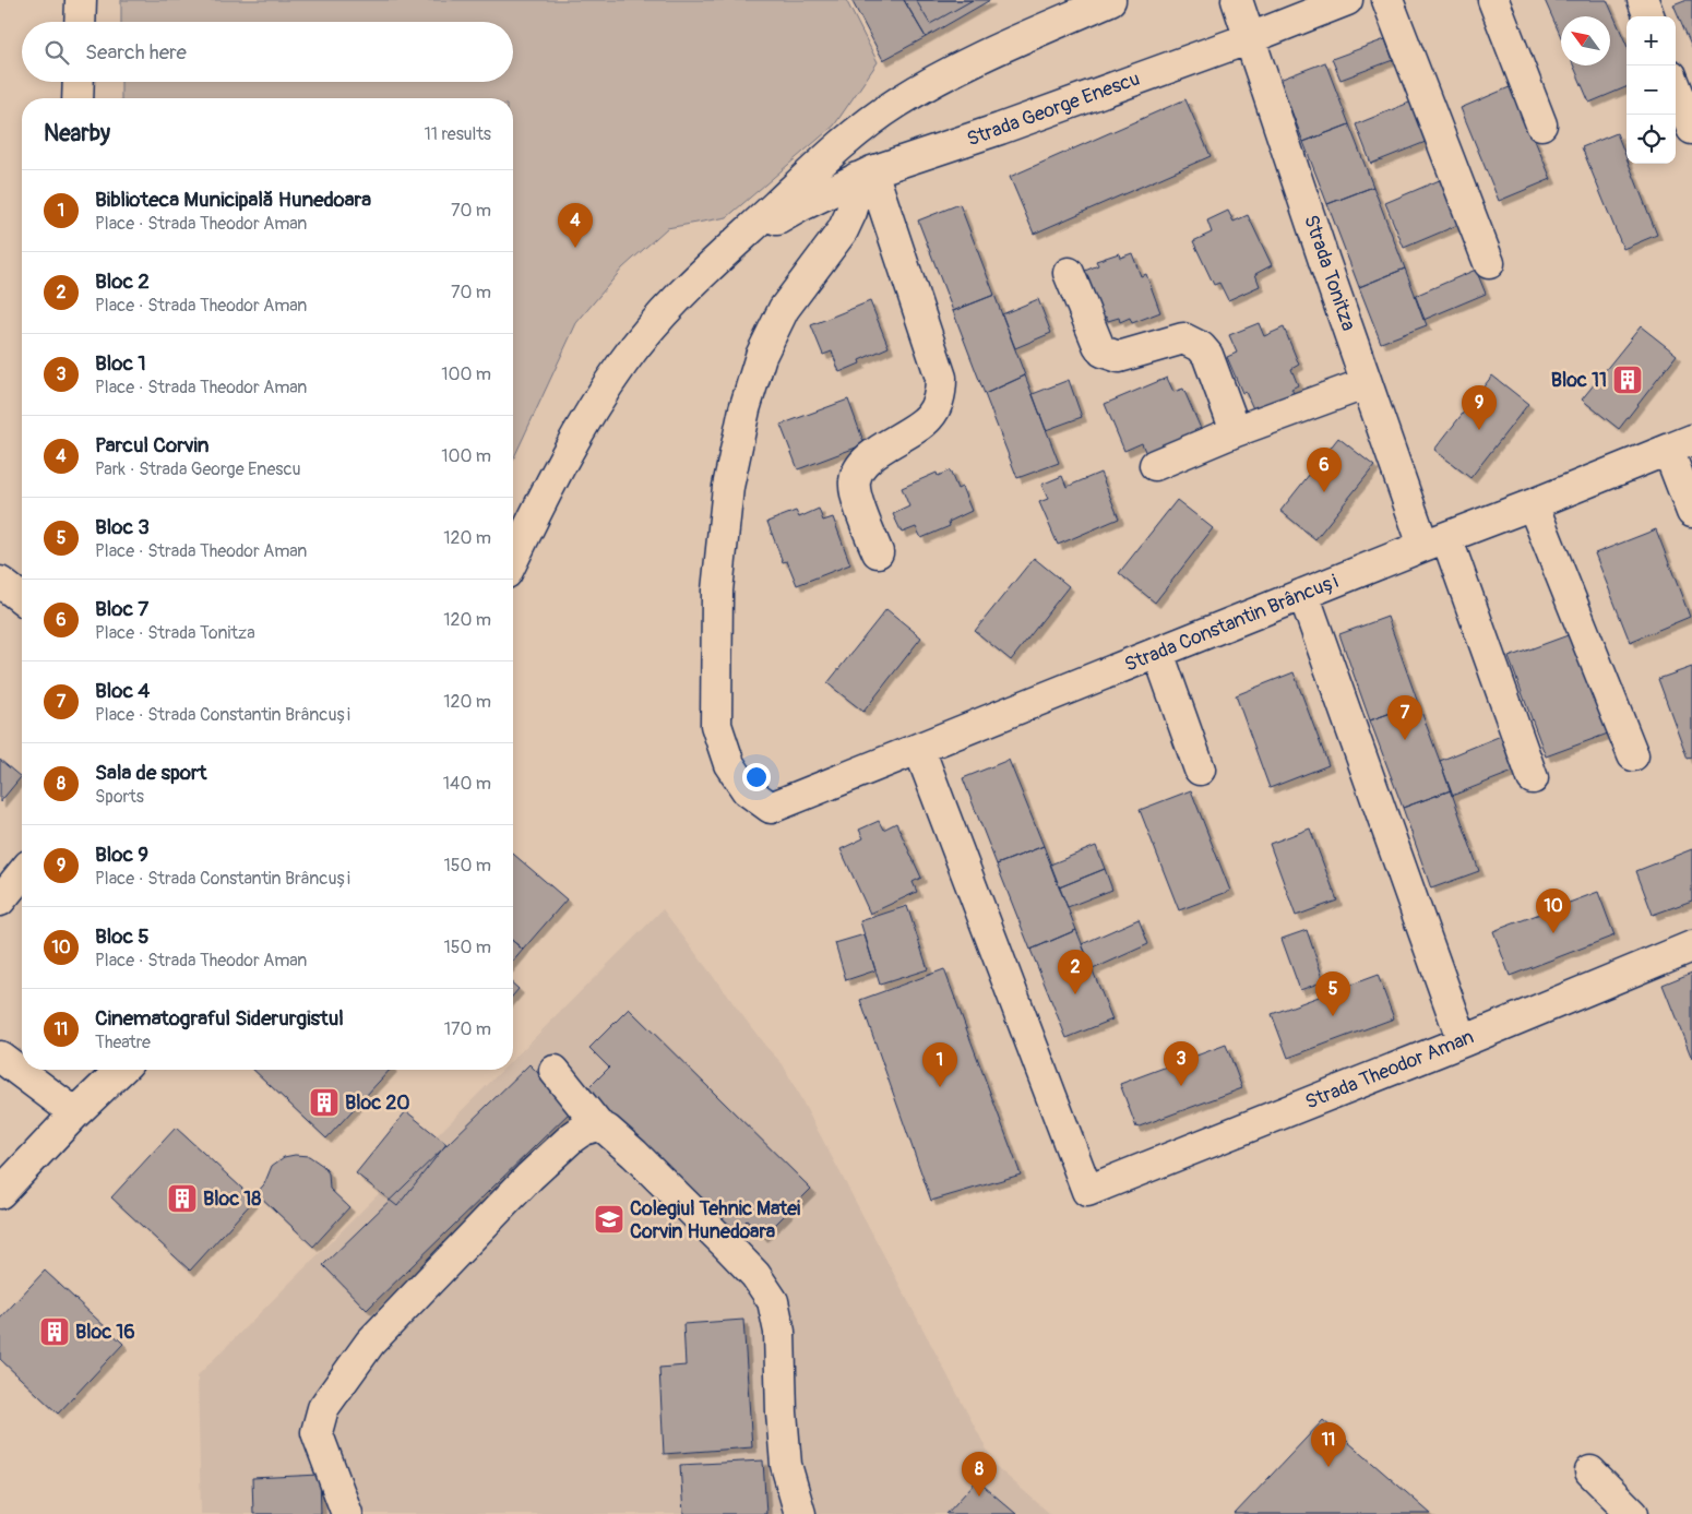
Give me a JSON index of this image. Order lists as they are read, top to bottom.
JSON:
{
  "streets": {
    "street": [
      "Strada George Enescu",
      "Strada Tonitza",
      "Strada Constantin Brâncuși",
      "Strada Theodor Aman"
    ]
  },
  "crossings": [
    ["Strada George Enescu", "Strada Tonitza"],
    ["Strada George Enescu", "Strada Constantin Brâncuși"],
    ["Strada Tonitza", "Strada Constantin Brâncuși"],
    ["Strada Constantin Brâncuși", "Strada Theodor Aman"]
  ],
  "places": {
    "building": [
      "Bloc 11",
      "Bloc 20",
      "Bloc 18",
      "Bloc 16"
    ],
    "school or university": ["Colegiul Tehnic Matei Corvin Hunedoara"]
  },
  "north": "top left",
  "page": {
    "map_buttons": ["+", "−"],
    "search": "Search here",
    "heading": ["Nearby", "11 results"],
    "list": [
      {
        "mark": "1",
        "name": "Biblioteca Municipală Hunedoara",
        "note": "Place · Strada Theodor Aman",
        "value": "70 m"
      },
      {
        "mark": "2",
        "name": "Bloc 2",
        "note": "Place · Strada Theodor Aman",
        "value": "70 m"
      },
      {
        "mark": "3",
        "name": "Bloc 1",
        "note": "Place · Strada Theodor Aman",
        "value": "100 m"
      },
      {
        "mark": "4",
        "name": "Parcul Corvin",
        "note": "Park · Strada George Enescu",
        "value": "100 m"
      },
      {
        "mark": "5",
        "name": "Bloc 3",
        "note": "Place · Strada Theodor Aman",
        "value": "120 m"
      },
      {
        "mark": "6",
        "name": "Bloc 7",
        "note": "Place · Strada Tonitza",
        "value": "120 m"
      },
      {
        "mark": "7",
        "name": "Bloc 4",
        "note": "Place · Strada Constantin Brâncuși",
        "value": "120 m"
      },
      {
        "mark": "8",
        "name": "Sala de sport",
        "note": "Sports",
        "value": "140 m"
      },
      {
        "mark": "9",
        "name": "Bloc 9",
        "note": "Place · Strada Constantin Brâncuși",
        "value": "150 m"
      },
      {
        "mark": "10",
        "name": "Bloc 5",
        "note": "Place · Strada Theodor Aman",
        "value": "150 m"
      },
      {
        "mark": "11",
        "name": "Cinematograful Siderurgistul",
        "note": "Theatre",
        "value": "170 m"
      }
    ],
    "pins": [
      "4",
      "9",
      "6",
      "7",
      "10",
      "2",
      "5",
      "3",
      "1",
      "11",
      "8"
    ]
  }
}
